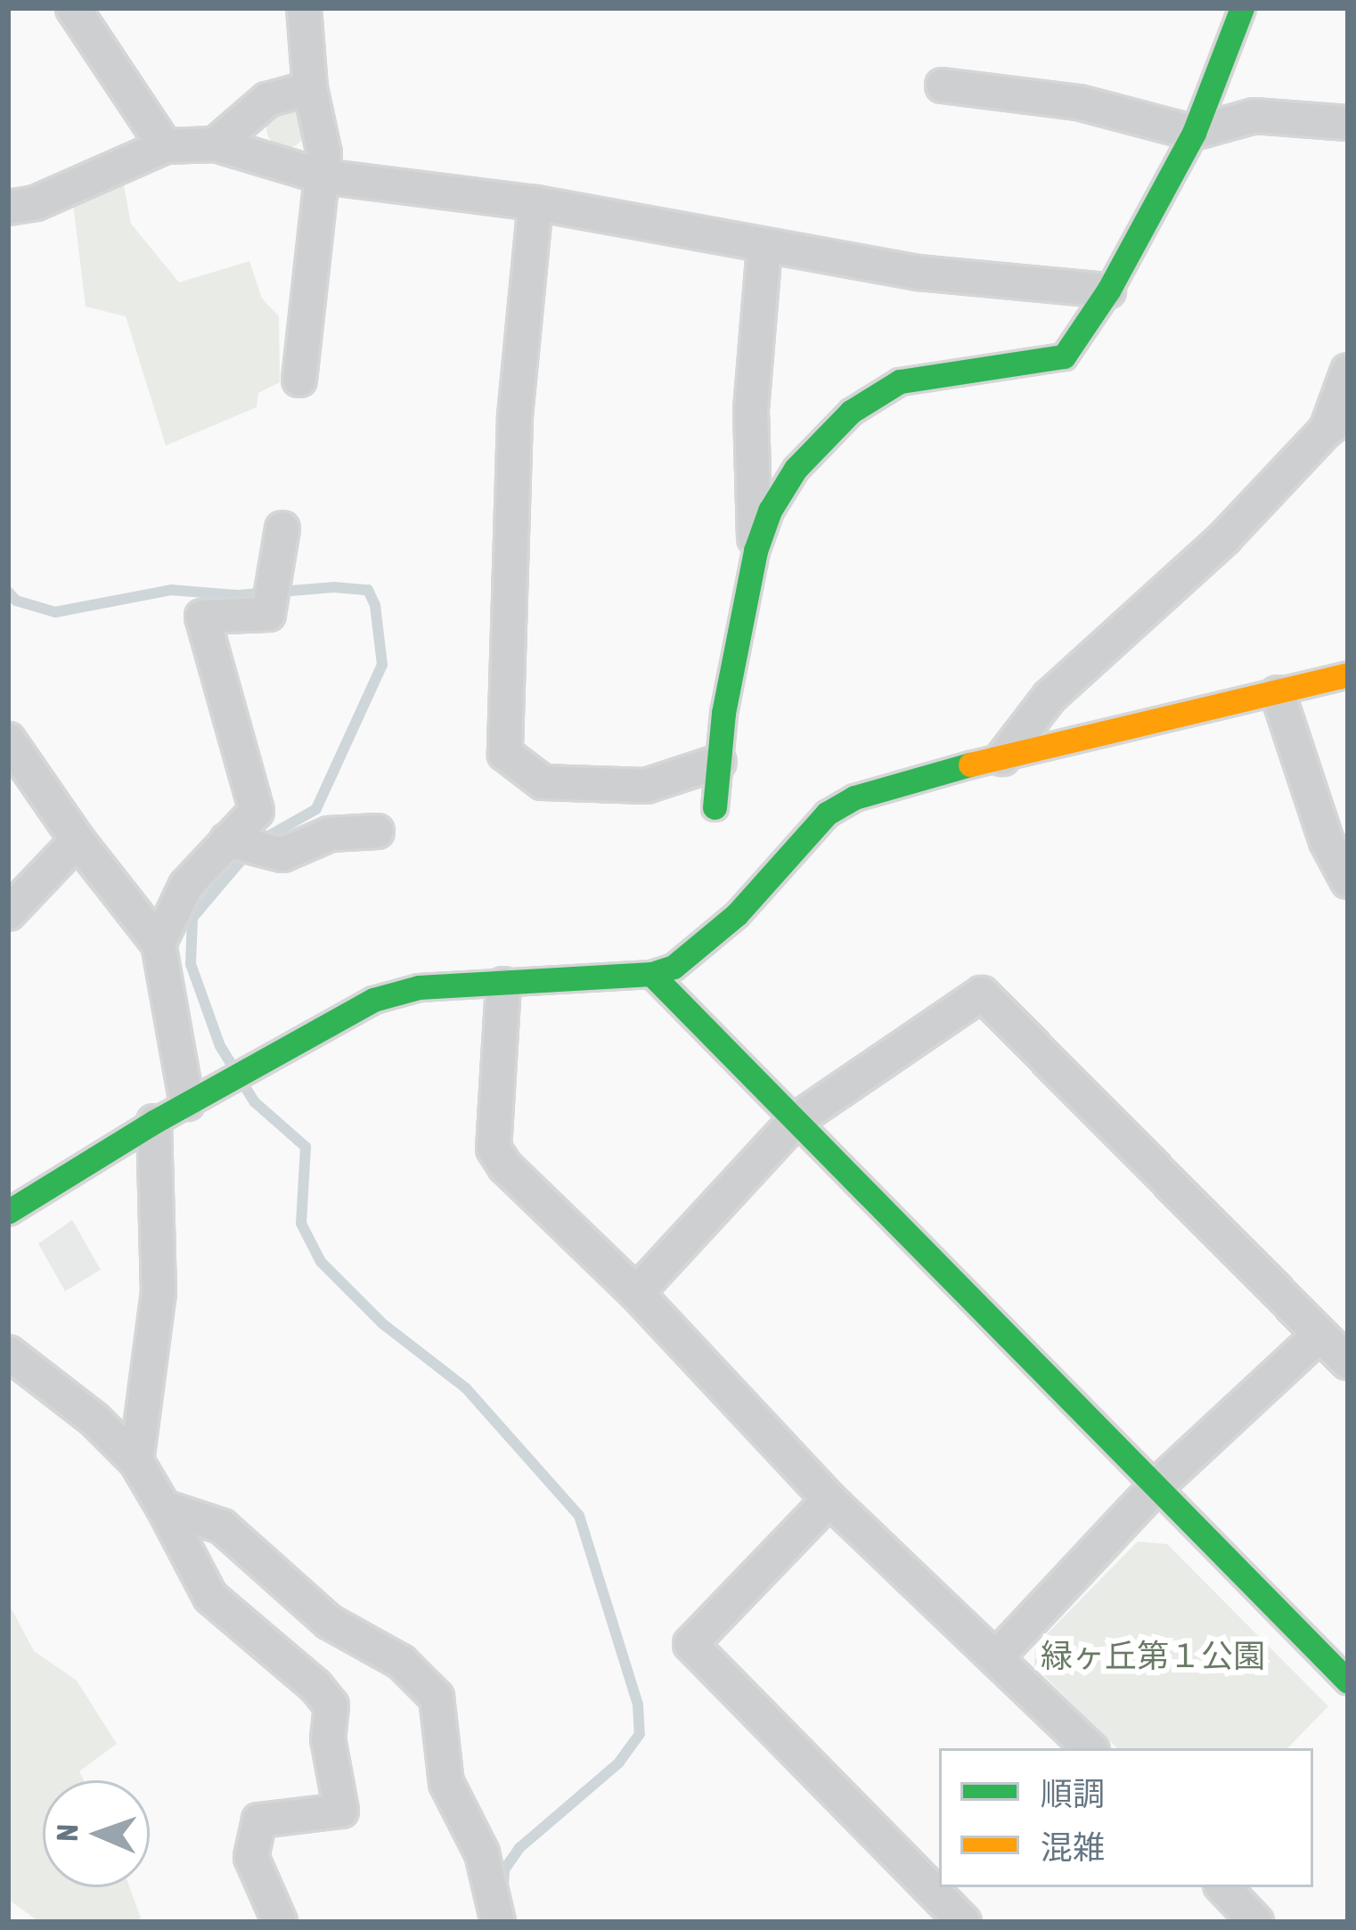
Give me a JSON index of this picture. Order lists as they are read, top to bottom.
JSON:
{
  "parks": ["緑ヶ丘第１公園"],
  "legend": ["順調", "混雑"],
  "north": "left"
}
